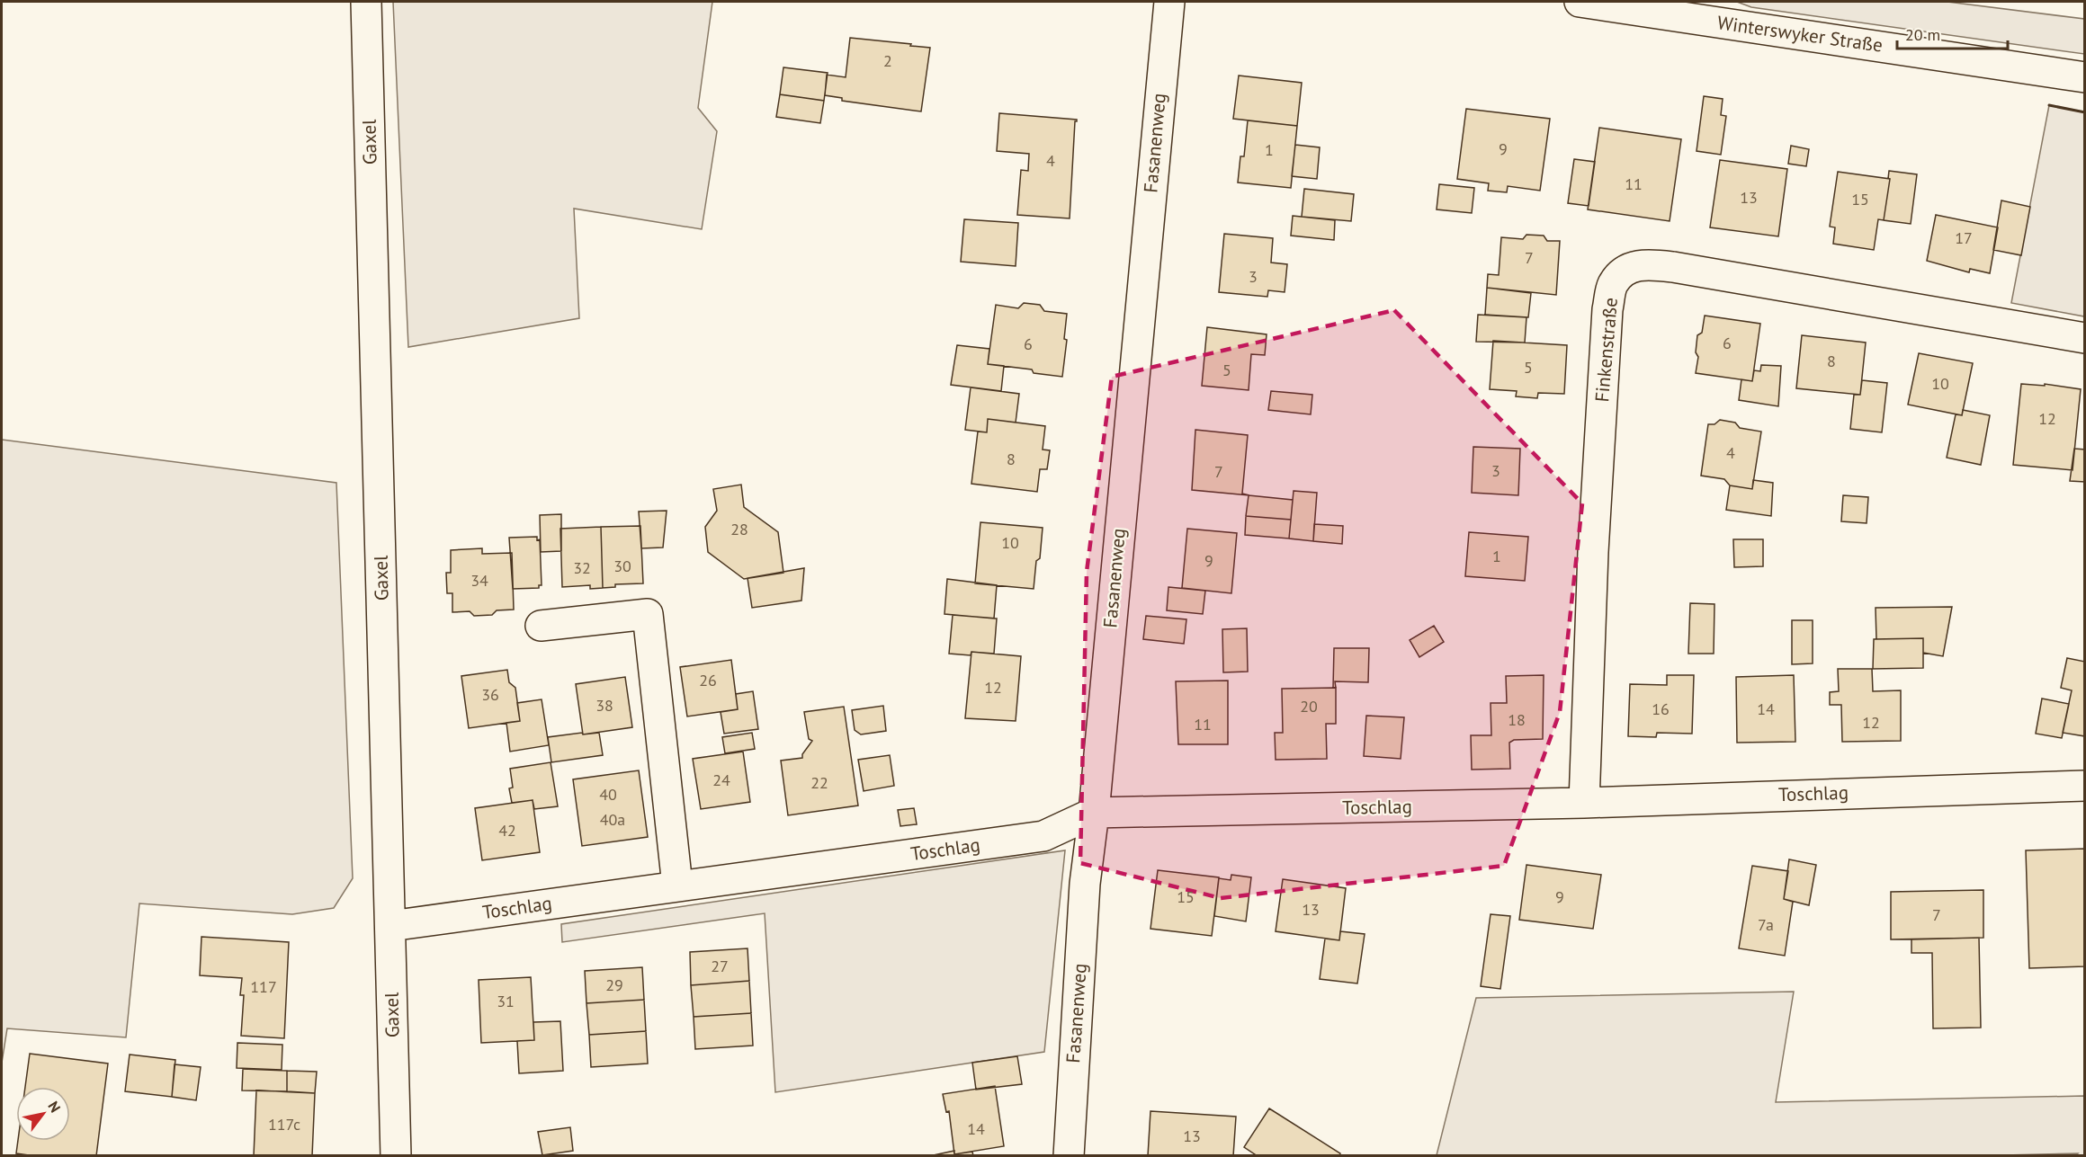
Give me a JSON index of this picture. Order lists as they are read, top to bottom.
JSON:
{
  "streets": {
    "street": [
      "Winterswyker Straße",
      "Gaxel",
      "Fasanenweg",
      "Finkenstraße",
      "Toschlag"
    ]
  },
  "crossings": [
    ["Gaxel", "Toschlag"],
    ["Fasanenweg", "Toschlag"],
    ["Finkenstraße", "Toschlag"]
  ],
  "house_numbers": [
    "2",
    "9",
    "1",
    "4",
    "11",
    "13",
    "15",
    "17",
    "7",
    "3",
    "6",
    "6",
    "8",
    "5",
    "5",
    "10",
    "12",
    "4",
    "8",
    "3",
    "7",
    "28",
    "10",
    "1",
    "9",
    "30",
    "32",
    "34",
    "26",
    "12",
    "36",
    "38",
    "20",
    "16",
    "14",
    "18",
    "12",
    "11",
    "24",
    "22",
    "40",
    "40a",
    "42",
    "15",
    "9",
    "13",
    "7",
    "7a",
    "27",
    "29",
    "117",
    "31",
    "117c",
    "14",
    "13"
  ],
  "scale_bar": "20 m",
  "north": "top right"
}
